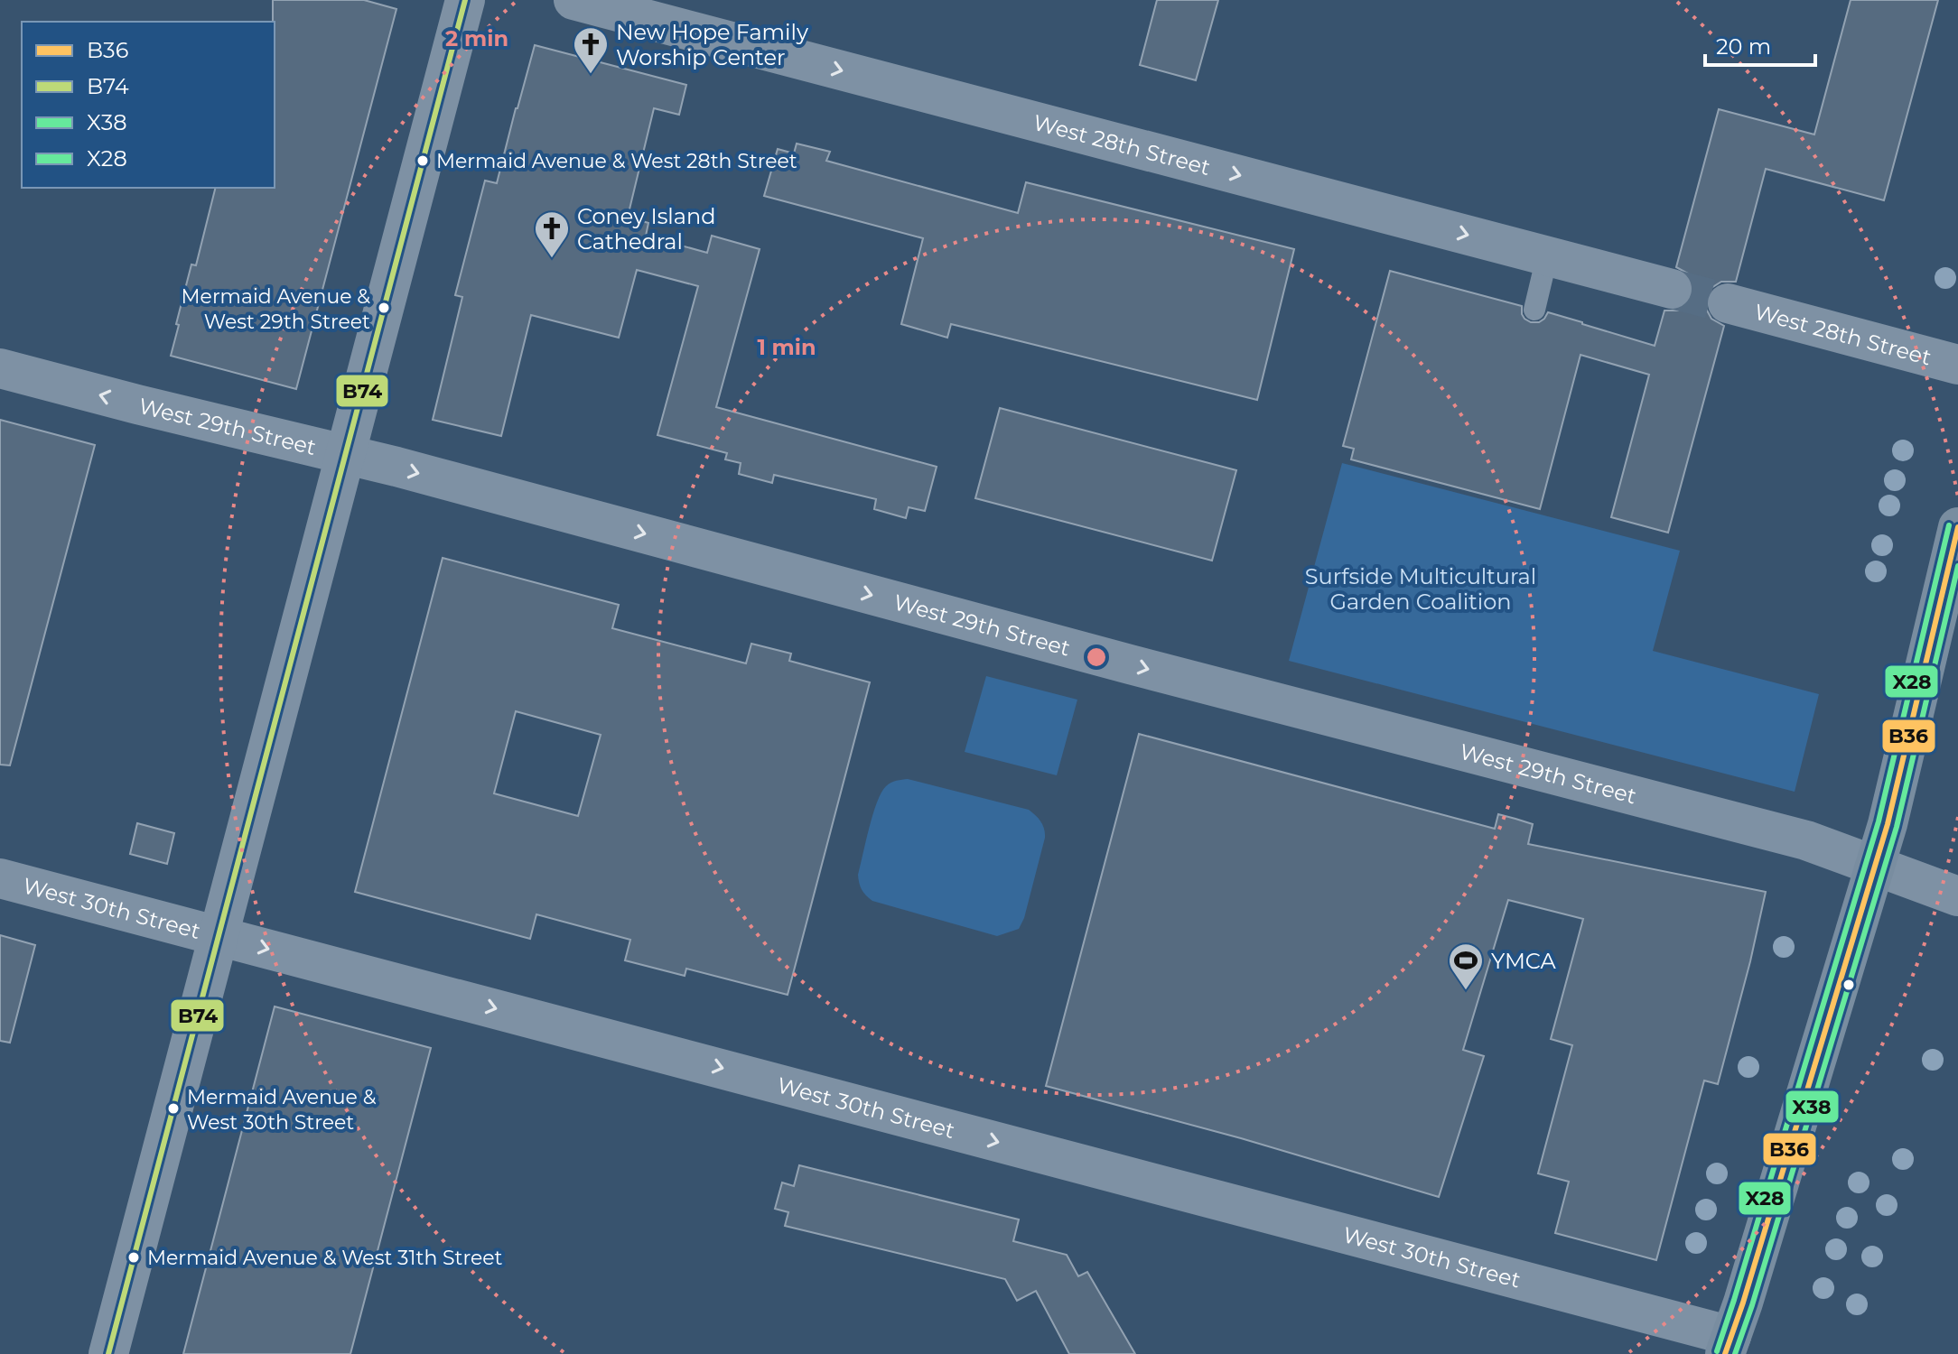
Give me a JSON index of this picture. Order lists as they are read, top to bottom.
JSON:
{
  "streets": {
    "street": ["West 28th Street", "West 29th Street", "West 30th Street"]
  },
  "one_way": ["West 28th Street", "West 30th Street"],
  "parks": ["Surfside Multicultural Garden Coalition"],
  "places": {
    "church": ["New Hope Family Worship Center", "Coney Island Cathedral"],
    "other": [
      "Mermaid Avenue & West 28th Street",
      "Mermaid Avenue & West 29th Street",
      "Mermaid Avenue & West 30th Street",
      "Mermaid Avenue & West 31th Street"
    ],
    "sports": ["YMCA"]
  },
  "lines": [
    "transit line B74",
    "transit line X28",
    "transit line B36",
    "transit line X38"
  ],
  "legend": [
    "B36",
    "B74",
    "X38",
    "X28"
  ],
  "scale_bar": "20 m",
  "rings": ["2 min", "1 min"]
}
